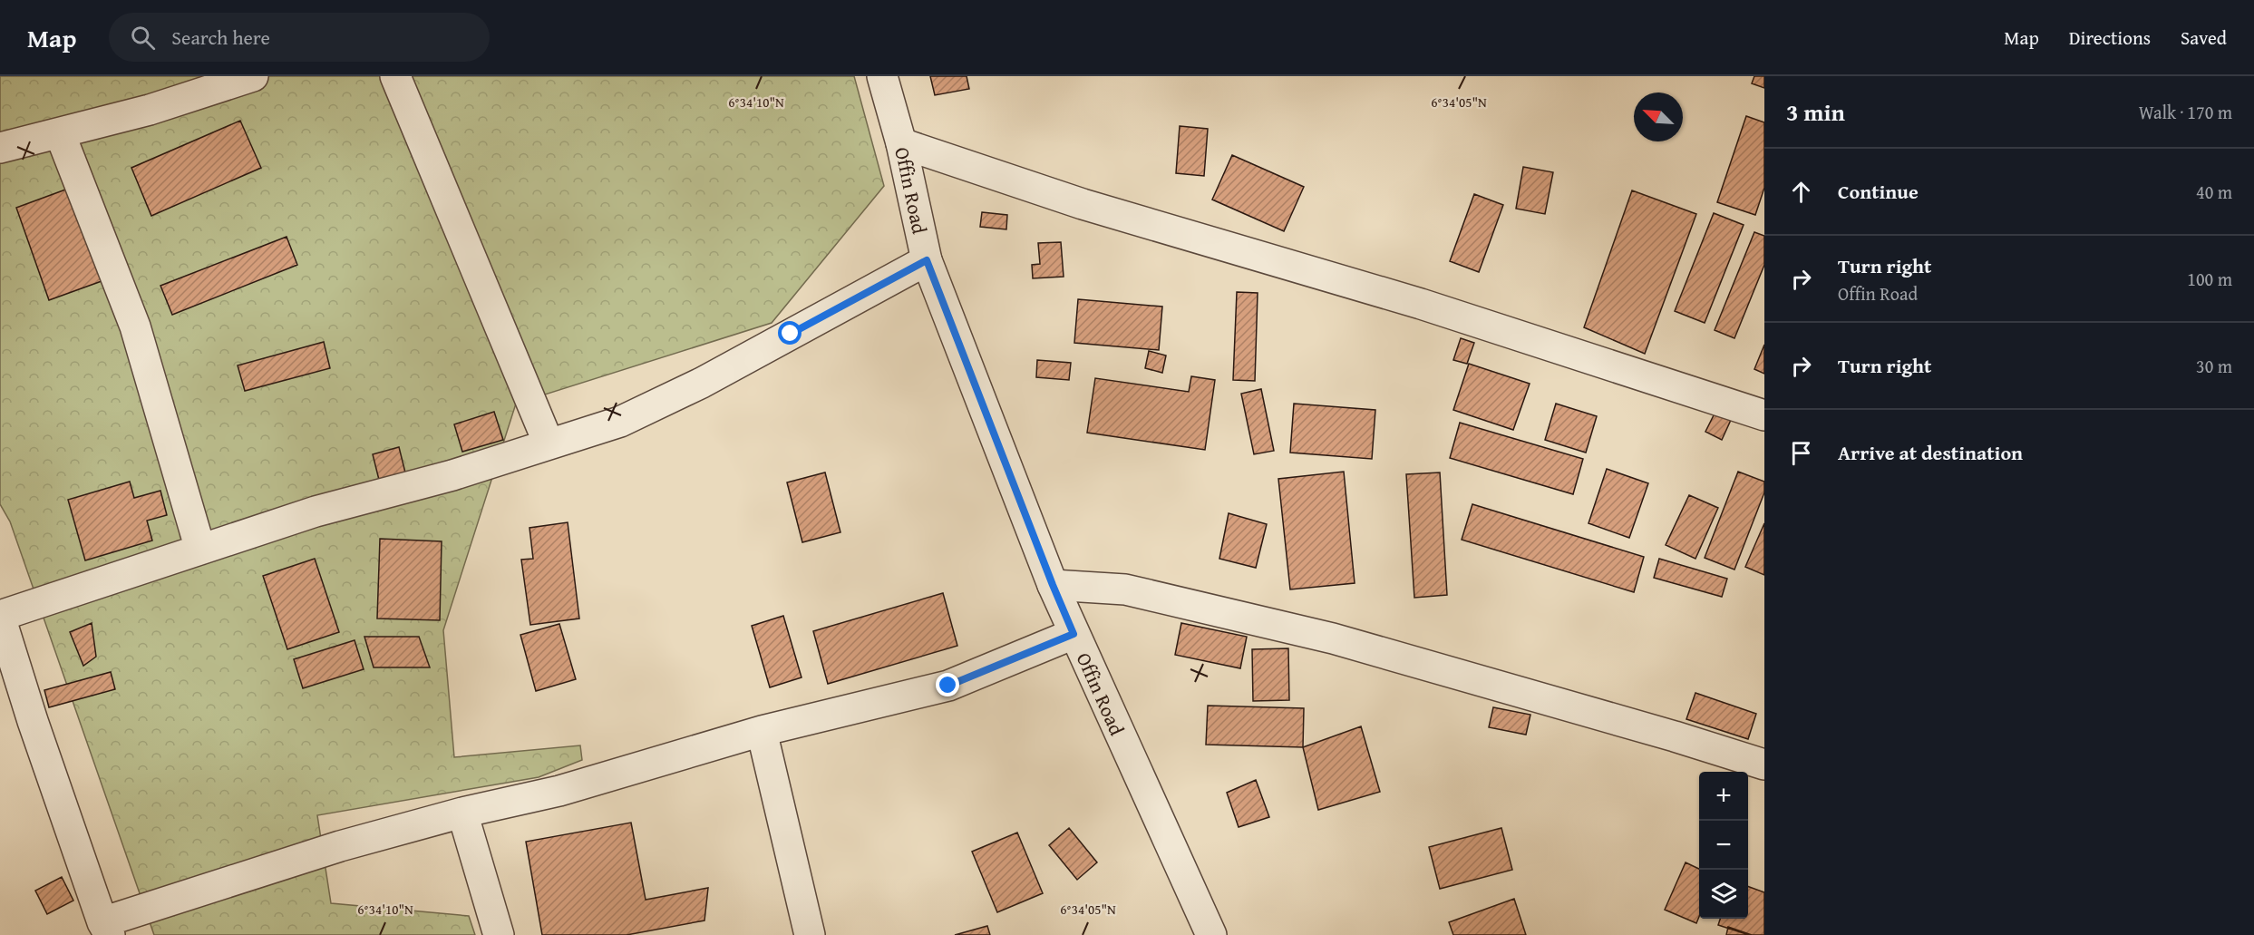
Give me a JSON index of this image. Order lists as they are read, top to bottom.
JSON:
{
  "streets": {
    "street": ["Offin Road"]
  },
  "north": "top left",
  "page": {
    "header": "Map",
    "search": "Search here",
    "nav": ["Map", "Directions", "Saved"],
    "heading": ["3 min", "Walk · 170 m"],
    "list": [
      ["Continue", "40 m"],
      ["Turn right", "Offin Road", "100 m"],
      ["Turn right", "30 m"],
      "Arrive at destination"
    ],
    "map_buttons": ["+", "−"]
  },
  "coordinates": ["6°34'10\"N", "6°34'05\"N"]
}
